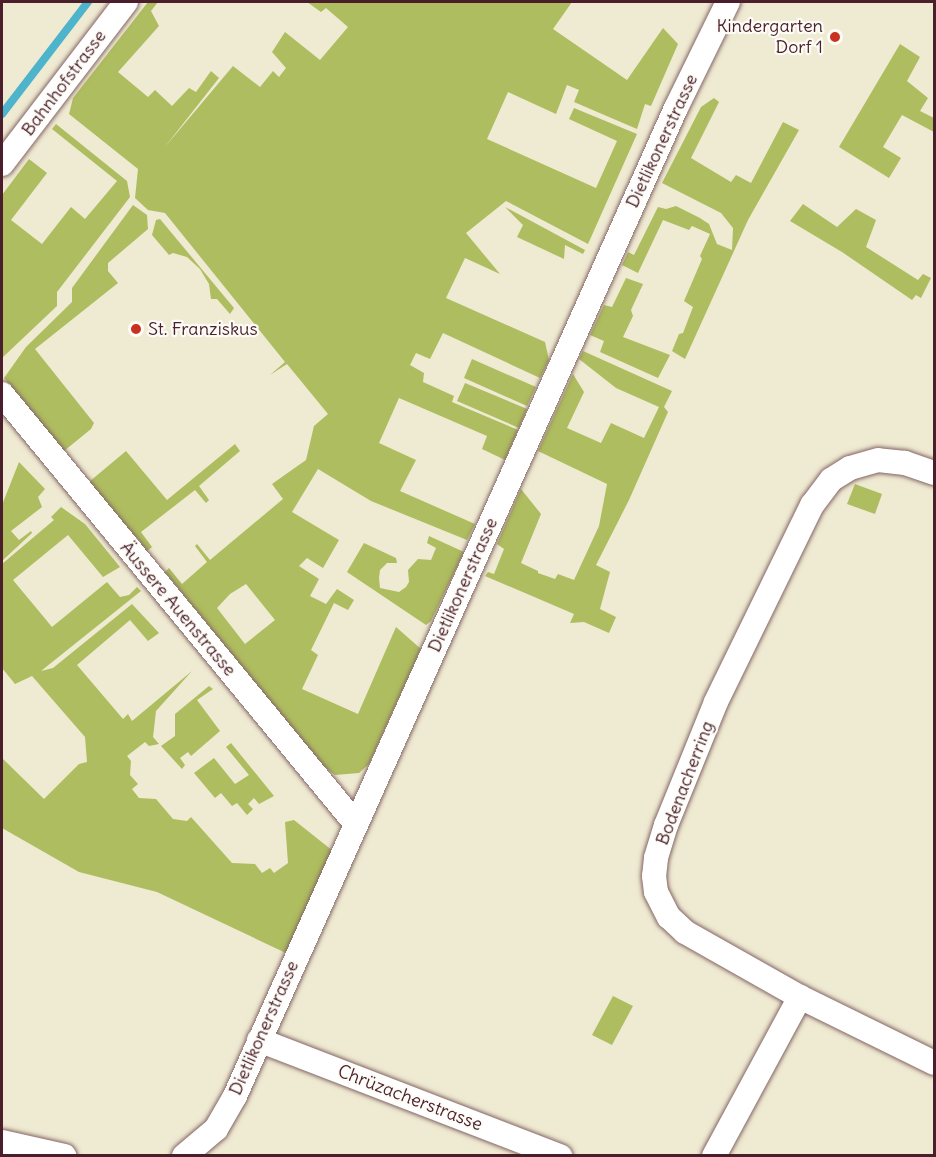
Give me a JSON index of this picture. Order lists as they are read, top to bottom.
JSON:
{
  "streets": {
    "street": [
      "Bahnhofstrasse",
      "Dietlikonerstrasse",
      "Äussere Auenstrasse",
      "Bodenacherring",
      "Chrüzacherstrasse"
    ]
  },
  "crossings": [
    ["Dietlikonerstrasse", "Äussere Auenstrasse"],
    ["Dietlikonerstrasse", "Chrüzacherstrasse"]
  ],
  "places": ["Kindergarten Dorf 1", "St. Franziskus"]
}
